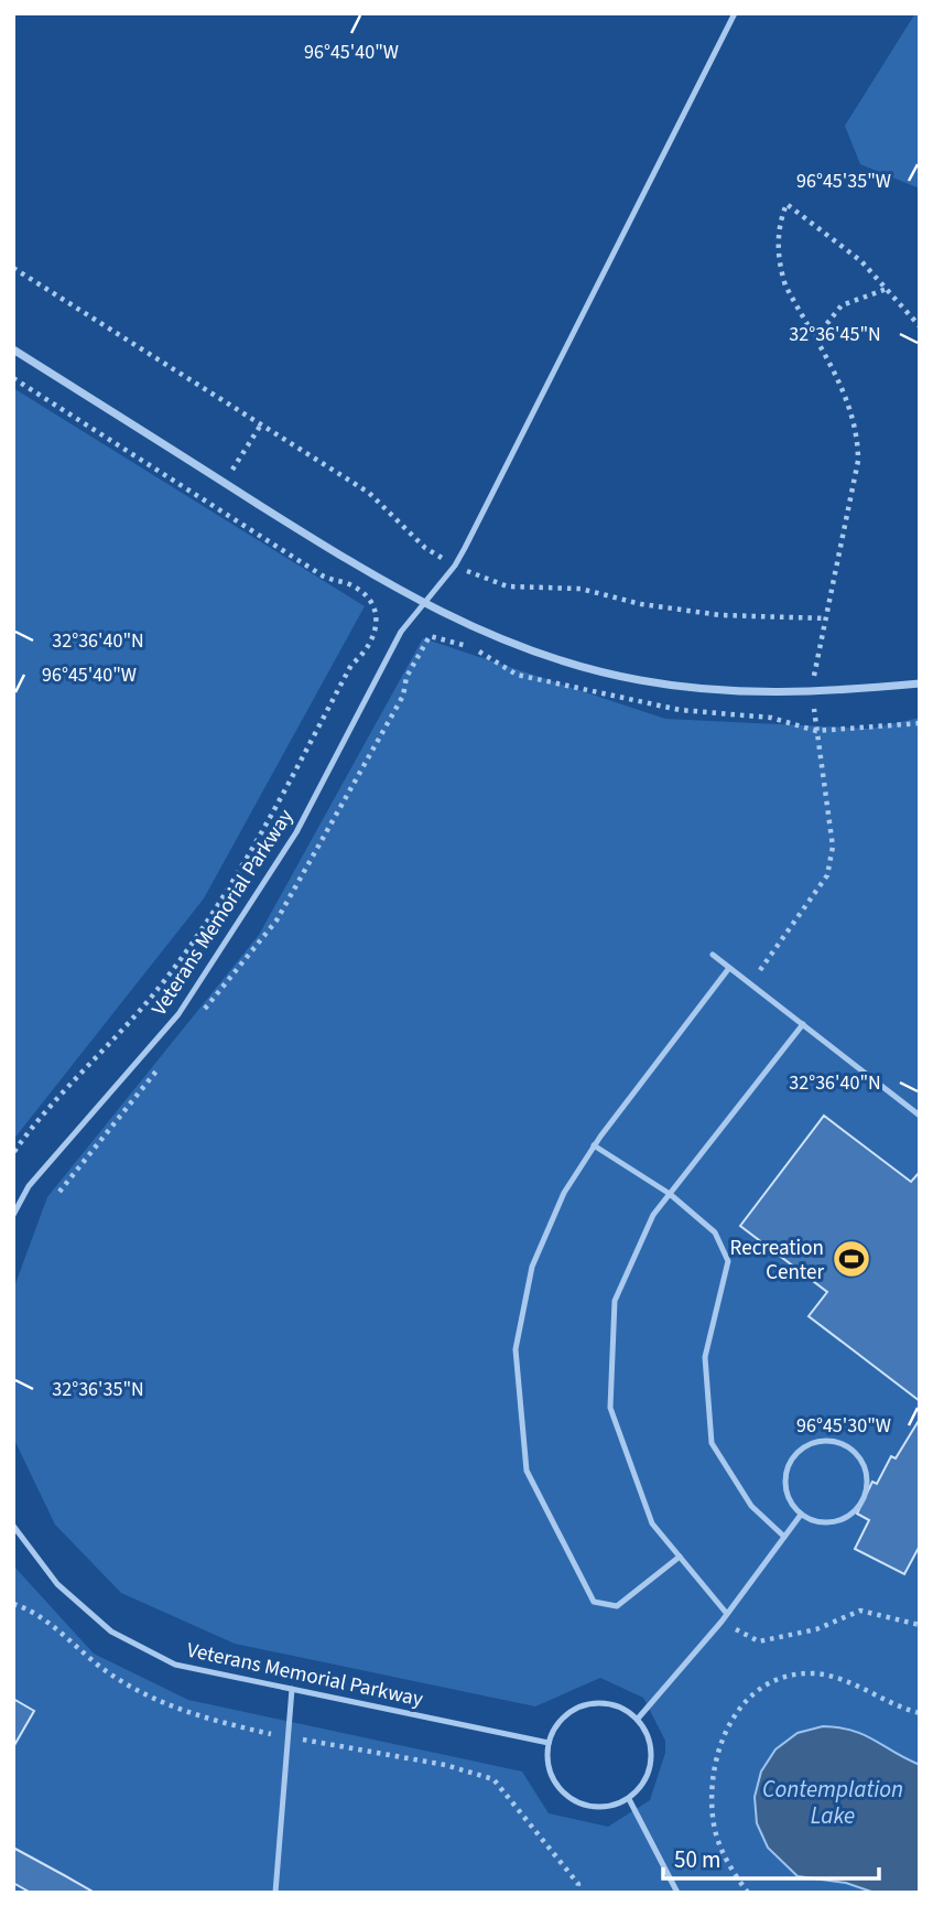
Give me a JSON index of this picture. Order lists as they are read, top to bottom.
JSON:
{
  "streets": {
    "lane": ["Veterans Memorial Parkway"]
  },
  "water": ["Contemplation Lake"],
  "places": {
    "sports": ["Recreation Center"]
  },
  "scale_bar": "50 m",
  "coordinates": [
    "96°45'40\"W",
    "96°45'35\"W",
    "32°36'45\"N",
    "32°36'40\"N",
    "32°36'35\"N",
    "96°45'30\"W"
  ]
}
